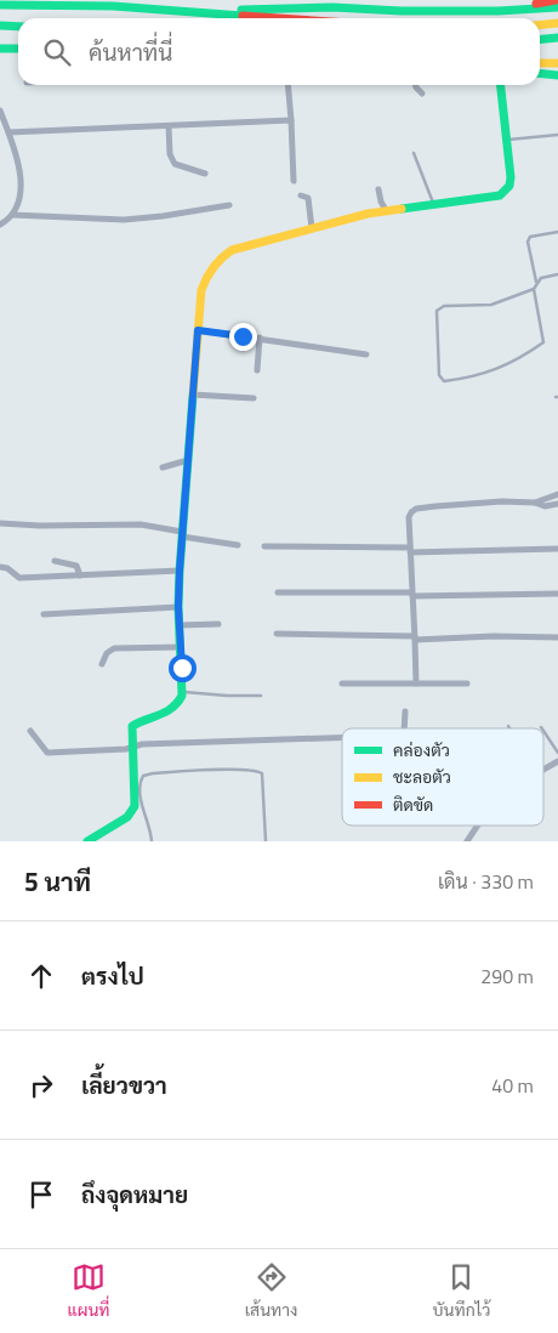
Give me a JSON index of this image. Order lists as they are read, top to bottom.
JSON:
{
  "legend": ["คล่องตัว", "ชะลอตัว", "ติดขัด"],
  "page": {
    "search": "ค้นหาที่นี่",
    "heading": ["5 นาที", "เดิน · 330 m"],
    "list": [
      ["ตรงไป", "290 m"],
      ["เลี้ยวขวา", "40 m"],
      "ถึงจุดหมาย"
    ],
    "nav": ["แผนที่", "เส้นทาง", "บันทึกไว้"]
  }
}
